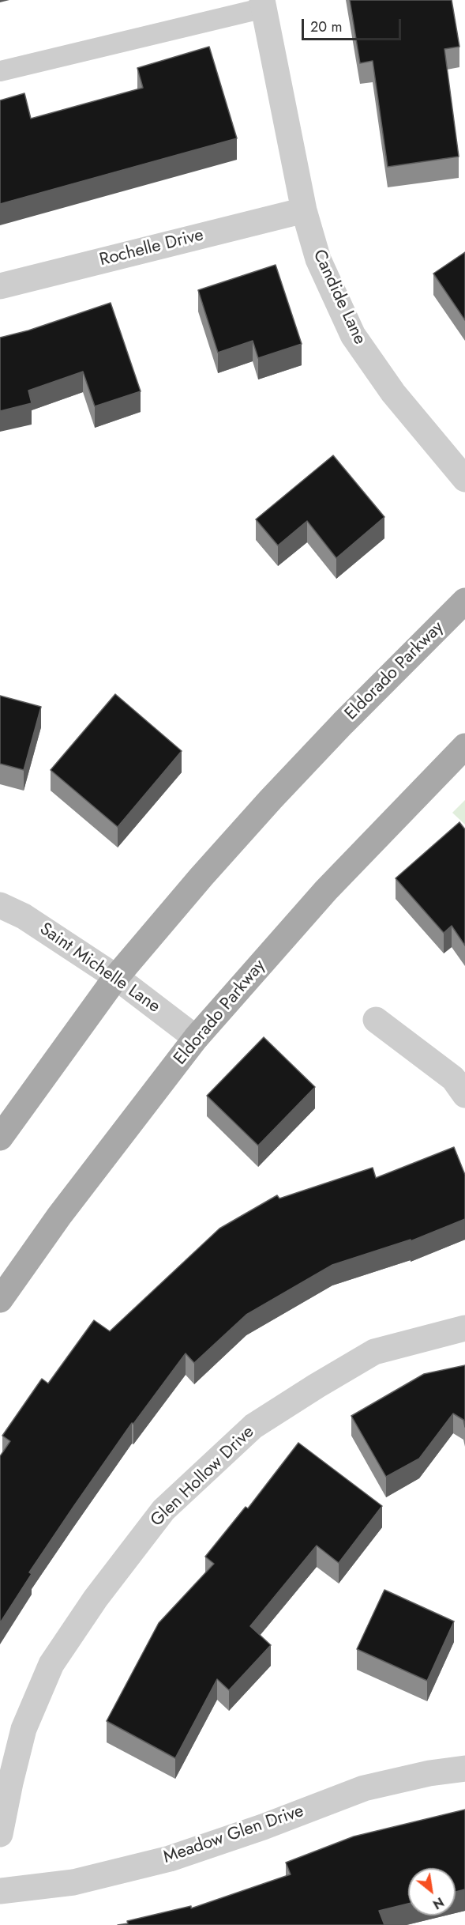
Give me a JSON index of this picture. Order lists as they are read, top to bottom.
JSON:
{
  "streets": {
    "main road": ["Eldorado Parkway"],
    "street": [
      "Rochelle Drive",
      "Candide Lane",
      "Saint Michelle Lane",
      "Glen Hollow Drive",
      "Meadow Glen Drive"
    ]
  },
  "crossings": [
    ["Rochelle Drive", "Candide Lane"],
    ["Eldorado Parkway", "Saint Michelle Lane"]
  ],
  "scale_bar": "20 m",
  "north": "bottom right"
}
